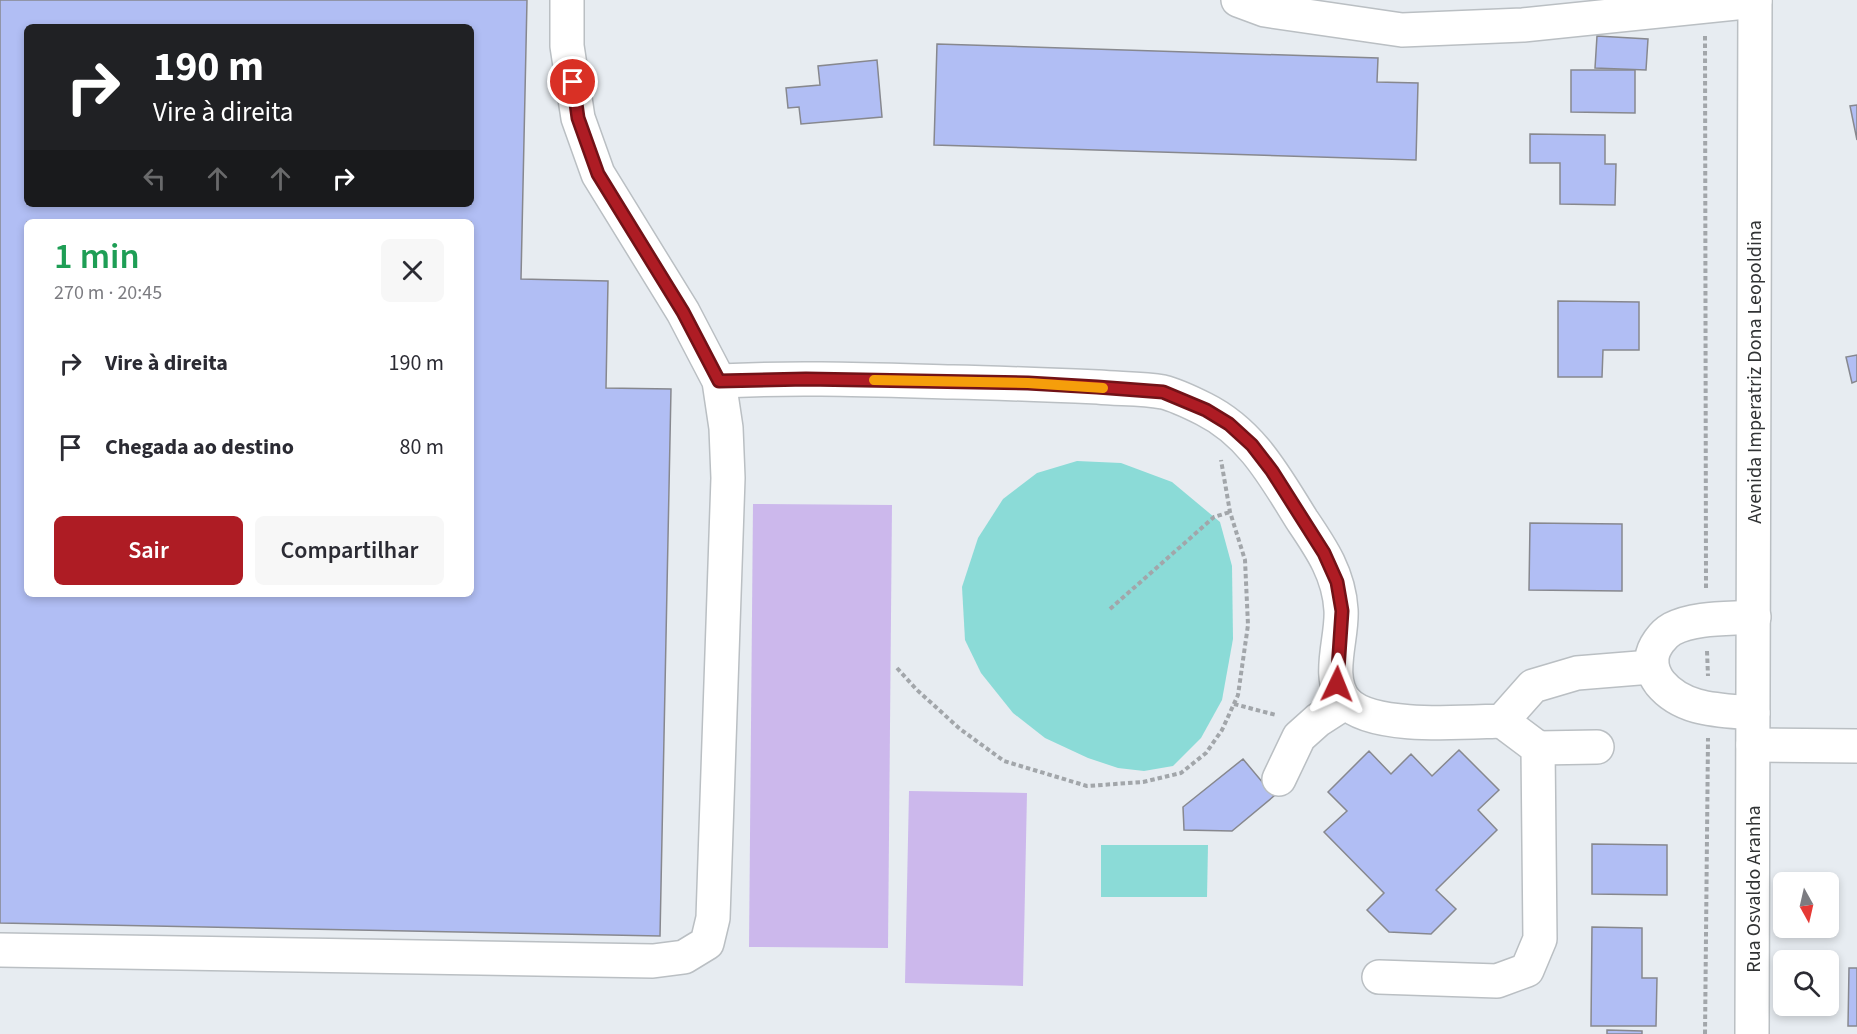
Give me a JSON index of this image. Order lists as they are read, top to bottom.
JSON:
{
  "streets": {
    "main road": ["Avenida Imperatriz Dona Leopoldina", "Rua Osvaldo Aranha"]
  },
  "crossings": [
    ["Avenida Imperatriz Dona Leopoldina", "Rua Osvaldo Aranha"]
  ],
  "north": "bottom",
  "page": {
    "turn": ["190 m", "Vire à direita"],
    "heading": ["1 min", "270 m · 20:45"],
    "list": [
      {
        "name": "Vire à direita",
        "value": "190 m"
      },
      {
        "name": "Chegada ao destino",
        "value": "80 m"
      }
    ],
    "buttons": ["Sair", "Compartilhar"]
  }
}
